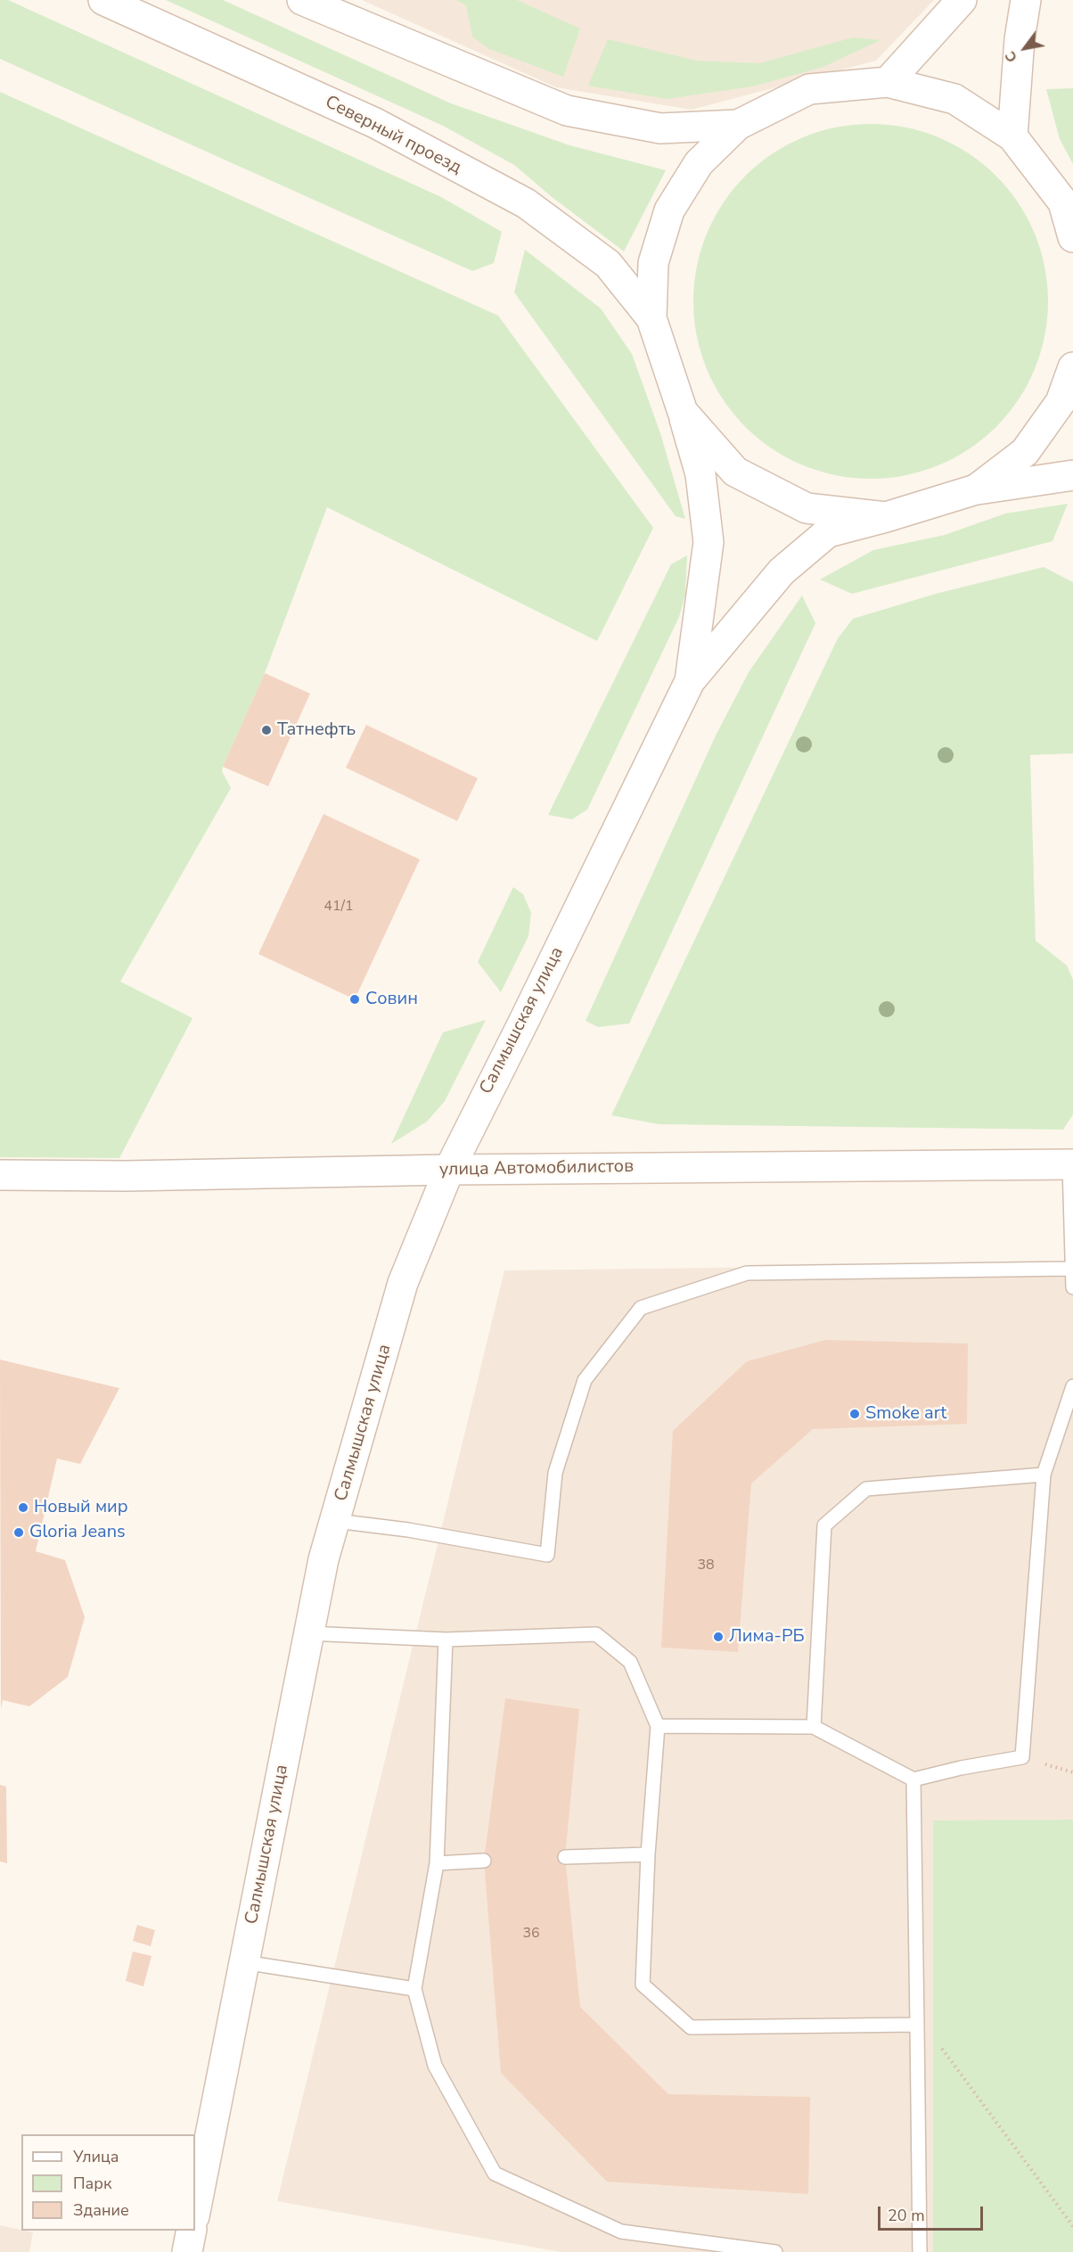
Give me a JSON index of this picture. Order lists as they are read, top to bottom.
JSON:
{
  "streets": {
    "main road": ["Северный проезд", "Салмышская улица", "улица Автомобилистов"]
  },
  "crossings": [
    ["Салмышская улица", "улица Автомобилистов"]
  ],
  "places": [
    "Татнефть",
    "Совин",
    "Smoke art",
    "Новый мир",
    "Gloria Jeans",
    "Лима-РБ"
  ],
  "house_numbers": ["41/1", "38", "36"],
  "legend": ["Улица", "Парк", "Здание"],
  "scale_bar": "20 m",
  "north": "bottom left"
}
